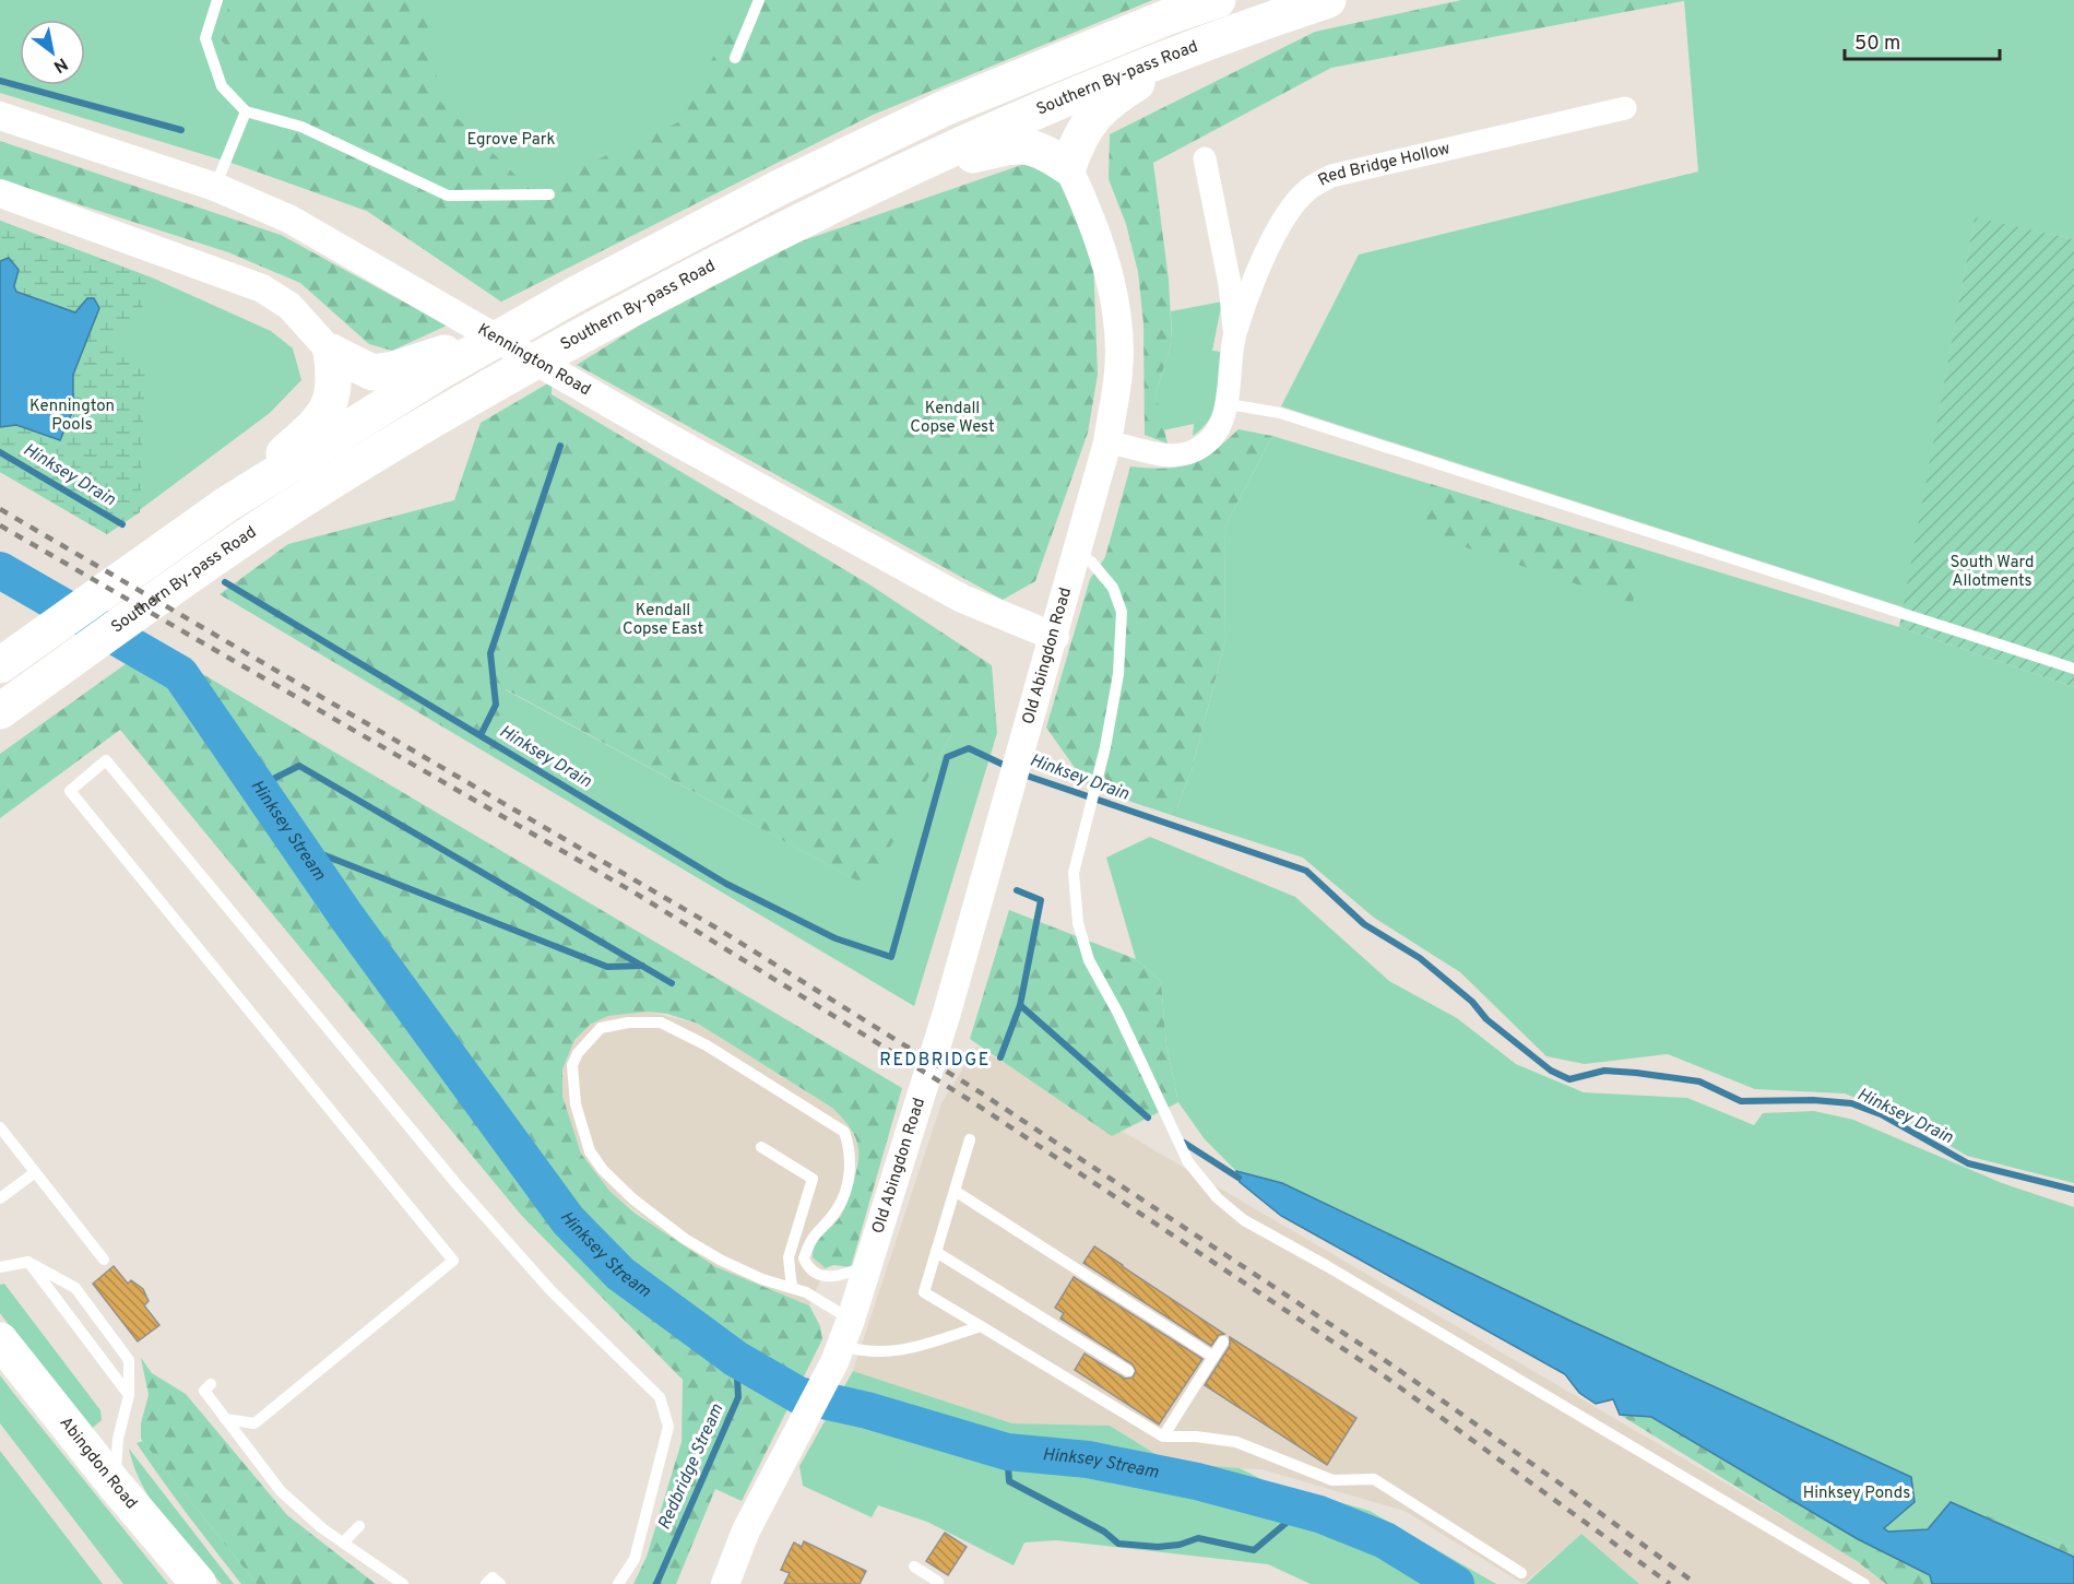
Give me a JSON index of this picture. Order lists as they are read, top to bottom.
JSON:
{
  "streets": {
    "main road": ["Southern By-pass Road", "Abingdon Road"],
    "street": ["Red Bridge Hollow", "Kennington Road", "Old Abingdon Road"]
  },
  "crossings": [
    ["Red Bridge Hollow", "Old Abingdon Road"],
    ["Kennington Road", "Old Abingdon Road"]
  ],
  "districts": ["REDBRIDGE"],
  "water": ["Hinksey Drain", "Hinksey Stream", "Redbridge Stream"],
  "parks": [
    "Egrove Park",
    "Kennington Pools",
    "Kendall Copse West",
    "South Ward Allotments",
    "Kendall Copse East",
    "Hinksey Ponds"
  ],
  "scale_bar": "50 m",
  "north": "bottom right"
}
